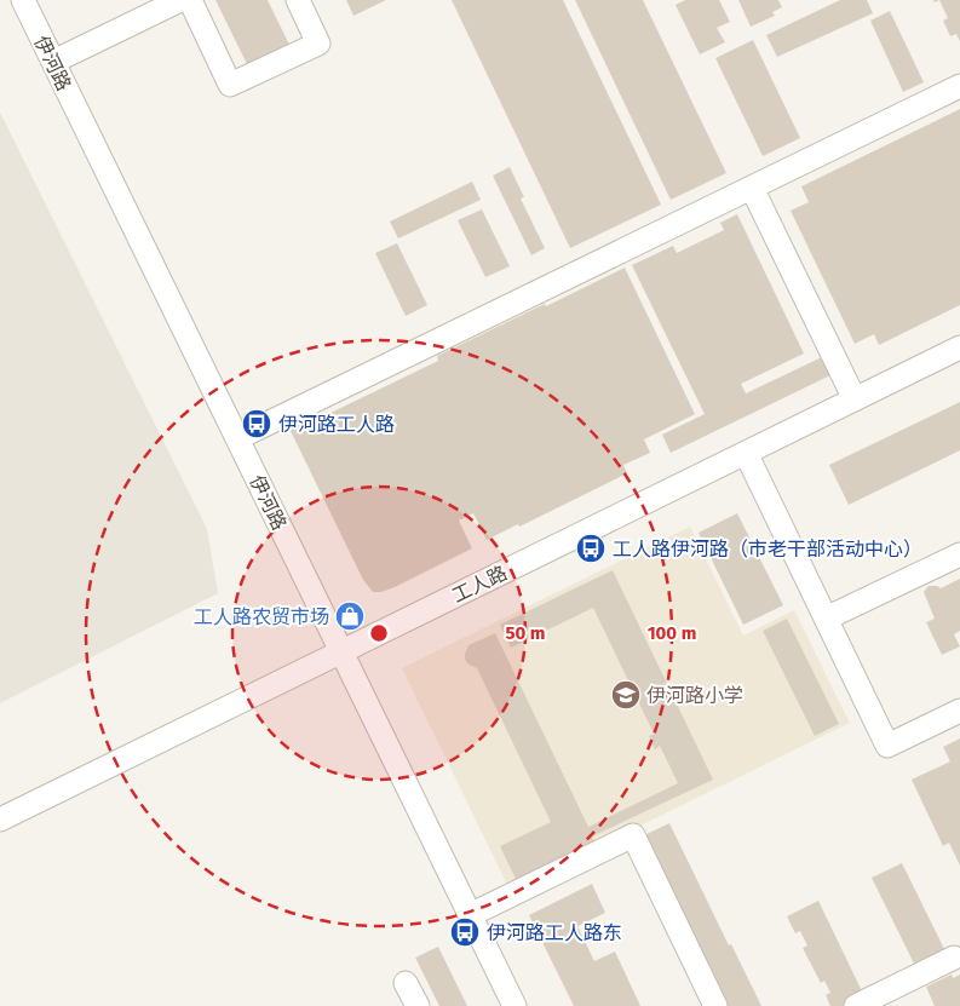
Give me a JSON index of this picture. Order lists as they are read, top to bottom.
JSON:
{
  "streets": {
    "street": ["伊河路", "工人路"]
  },
  "crossings": [
    ["伊河路", "工人路"]
  ],
  "places": {
    "bus stop": ["伊河路工人路", "工人路伊河路（市老干部活动中心）", "伊河路工人路东"],
    "shop": ["工人路农贸市场"],
    "school or university": ["伊河路小学"]
  },
  "rings": ["50 m", "100 m"]
}
